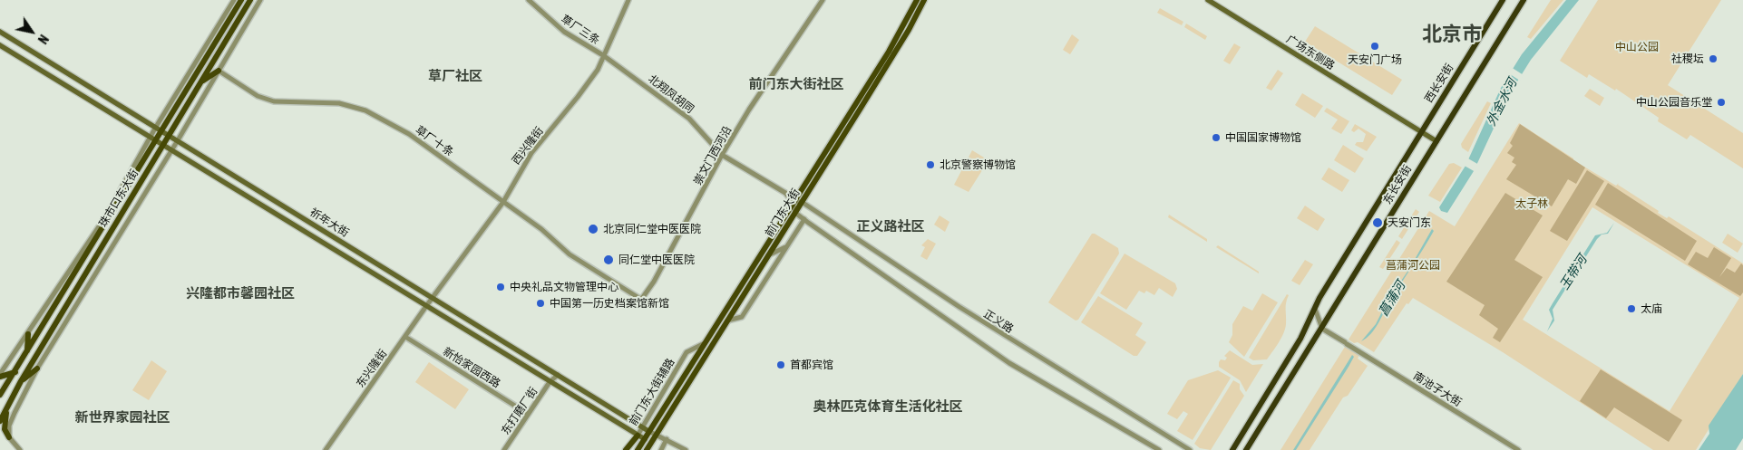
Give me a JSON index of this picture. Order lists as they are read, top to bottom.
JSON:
{
  "streets": {
    "highway": ["西长安街", "东长安街"],
    "main road": [
      "广场东侧路",
      "珠市口东大街",
      "前门东大街",
      "祈年大街"
    ],
    "street": [
      "草厂三条",
      "北翔凤胡同",
      "草厂十条",
      "西兴隆街",
      "崇文门西河沿",
      "正义路",
      "新怡家园西路",
      "东兴隆街",
      "南池子大街",
      "前门东大街辅路",
      "东打磨厂街"
    ]
  },
  "crossings": [
    ["草厂三条", "北翔凤胡同"],
    ["草厂三条", "西兴隆街"],
    ["广场东侧路", "西长安街"],
    ["广场东侧路", "东长安街"],
    ["西长安街", "东长安街"],
    ["北翔凤胡同", "西兴隆街"],
    ["北翔凤胡同", "崇文门西河沿"],
    ["北翔凤胡同", "前门东大街"],
    ["草厂十条", "西兴隆街"],
    ["草厂十条", "崇文门西河沿"],
    ["草厂十条", "珠市口东大街"],
    ["西兴隆街", "祈年大街"],
    ["西兴隆街", "东兴隆街"],
    ["东长安街", "南池子大街"],
    ["珠市口东大街", "祈年大街"],
    ["前门东大街", "祈年大街"],
    ["前门东大街", "正义路"],
    ["前门东大街", "前门东大街辅路"],
    ["祈年大街", "东兴隆街"],
    ["祈年大街", "前门东大街辅路"],
    ["祈年大街", "东打磨厂街"],
    ["新怡家园西路", "东兴隆街"],
    ["新怡家园西路", "东打磨厂街"]
  ],
  "districts": [
    "北京市",
    "草厂社区",
    "前门东大街社区",
    "正义路社区",
    "兴隆都市馨园社区",
    "奥林匹克体育生活化社区",
    "新世界家园社区"
  ],
  "water": ["外金水河", "玉带河", "菖蒲河"],
  "parks": ["中山公园", "太子林", "菖蒲河公园"],
  "places": [
    "天安门广场",
    "社稷坛",
    "中山公园音乐堂",
    "中国国家博物馆",
    "北京警察博物馆",
    "天安门东",
    "北京同仁堂中医医院",
    "同仁堂中医医院",
    "中央礼品文物管理中心",
    "中国第一历史档案馆新馆",
    "太庙",
    "首都宾馆"
  ],
  "north": "bottom right"
}
